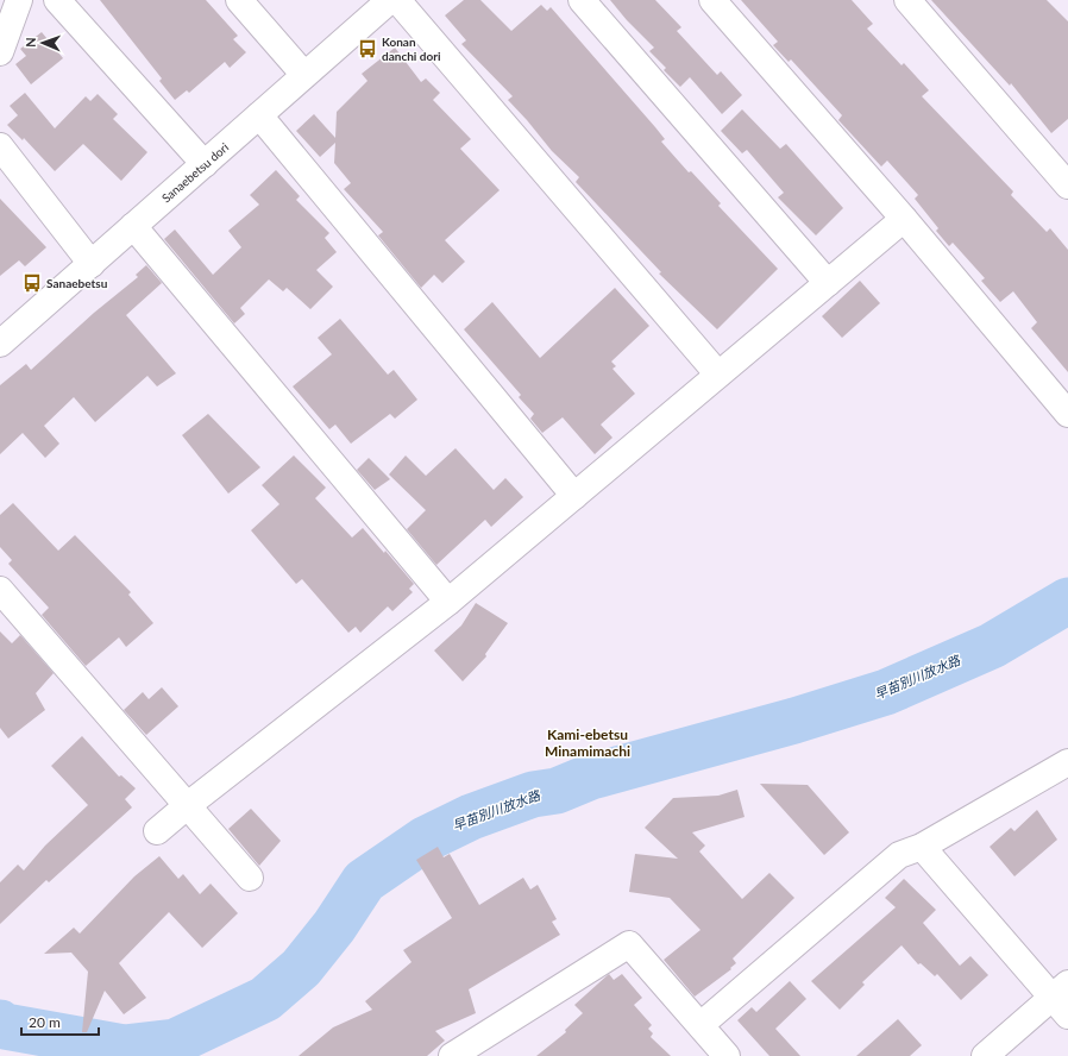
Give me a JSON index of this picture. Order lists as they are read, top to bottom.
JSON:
{
  "streets": {
    "street": ["Sanaebetsu dori"]
  },
  "districts": ["Kami-ebetsu Minamimachi"],
  "water": ["早苗別川放水路"],
  "places": {
    "bus stop": ["Konan danchi dori", "Sanaebetsu"]
  },
  "scale_bar": "20 m",
  "north": "left"
}
